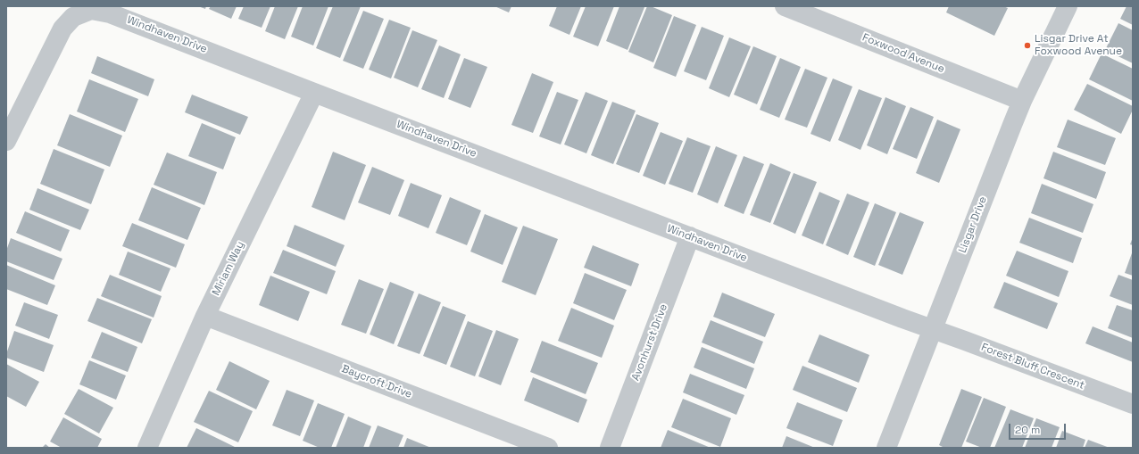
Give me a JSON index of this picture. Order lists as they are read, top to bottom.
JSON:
{
  "streets": {
    "street": [
      "Windhaven Drive",
      "Foxwood Avenue",
      "Lisgar Drive",
      "Miriam Way",
      "Avonhurst Drive",
      "Forest Bluff Crescent",
      "Baycroft Drive"
    ]
  },
  "crossings": [
    ["Windhaven Drive", "Lisgar Drive"],
    ["Windhaven Drive", "Miriam Way"],
    ["Windhaven Drive", "Avonhurst Drive"],
    ["Windhaven Drive", "Forest Bluff Crescent"],
    ["Foxwood Avenue", "Lisgar Drive"],
    ["Lisgar Drive", "Forest Bluff Crescent"],
    ["Miriam Way", "Baycroft Drive"]
  ],
  "places": ["Lisgar Drive At Foxwood Avenue"],
  "scale_bar": "20 m"
}
